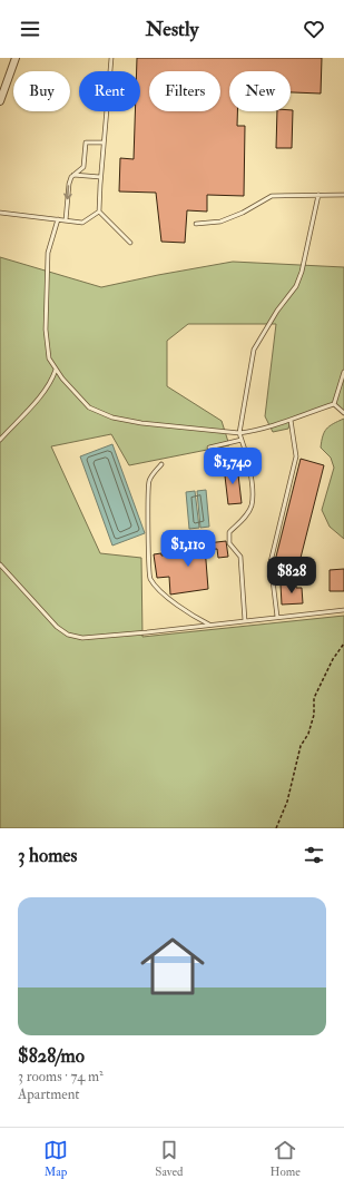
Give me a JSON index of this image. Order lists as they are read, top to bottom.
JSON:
{
  "page": {
    "header": "Nestly",
    "chip": [
      "Buy",
      "Rent",
      "Filters",
      "New"
    ],
    "price": ["$1,740", "$1,110", "$828"],
    "heading": "3 homes",
    "list": [
      {
        "name": "$828/mo",
        "note": "3 rooms · 74 m² · Apartment"
      }
    ],
    "tabs": ["Map", "Saved", "Home"]
  }
}
